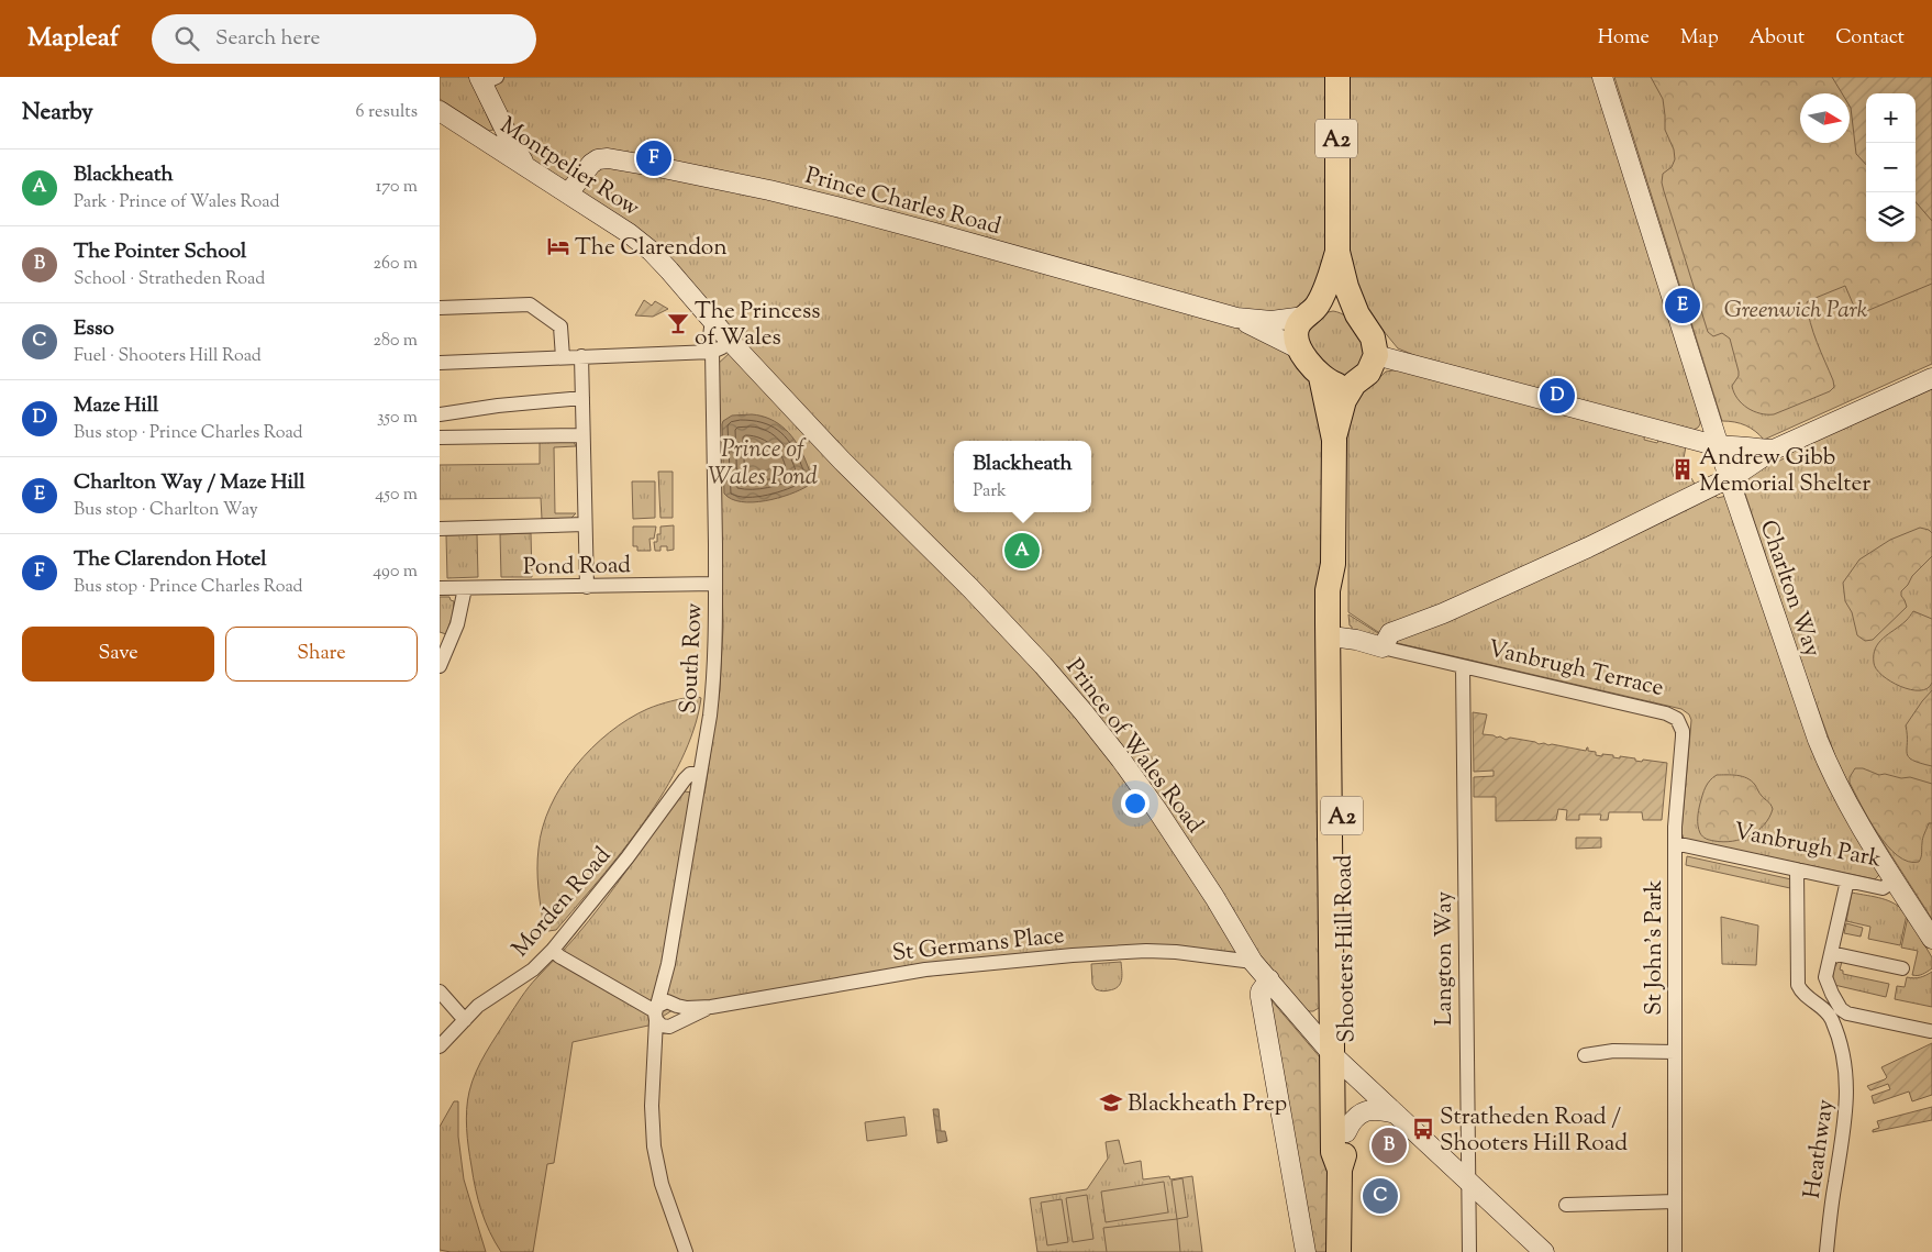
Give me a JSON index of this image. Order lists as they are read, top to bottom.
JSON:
{
  "streets": {
    "highway": ["A2", "Shooters Hill Road"],
    "main road": [
      "Montpelier Row",
      "Prince Charles Road",
      "Charlton Way",
      "Vanbrugh Terrace",
      "Prince of Wales Road",
      "Vanbrugh Park"
    ],
    "street": [
      "Pond Road",
      "South Row",
      "Morden Road",
      "St Germans Place",
      "St John's Park",
      "Langton Way",
      "Heathway"
    ]
  },
  "crossings": [
    ["A2", "Prince Charles Road"],
    ["A2", "Shooters Hill Road"],
    ["Montpelier Row", "Prince Charles Road"],
    ["Montpelier Row", "South Row"],
    ["Montpelier Row", "Prince of Wales Road"],
    ["Prince Charles Road", "Shooters Hill Road"],
    ["Pond Road", "South Row"],
    ["Charlton Way", "Vanbrugh Park"],
    ["South Row", "Prince of Wales Road"],
    ["South Row", "Morden Road"],
    ["Vanbrugh Terrace", "Vanbrugh Park"],
    ["Vanbrugh Terrace", "St John's Park"],
    ["Vanbrugh Terrace", "Shooters Hill Road"],
    ["Vanbrugh Terrace", "Langton Way"],
    ["Prince of Wales Road", "St Germans Place"],
    ["Prince of Wales Road", "Shooters Hill Road"],
    ["Prince of Wales Road", "Langton Way"],
    ["Vanbrugh Park", "St John's Park"],
    ["Vanbrugh Park", "Heathway"]
  ],
  "water": ["Prince of Wales Pond"],
  "parks": ["Greenwich Park"],
  "places": {
    "hotel": ["The Clarendon"],
    "bar": ["The Princess of Wales"],
    "building": ["Andrew Gibb Memorial Shelter"],
    "school or university": ["Blackheath Prep"],
    "bus stop": ["Stratheden Road / Shooters Hill Road"]
  },
  "north": "right",
  "page": {
    "header": "Mapleaf",
    "search": "Search here",
    "nav": [
      "Home",
      "Map",
      "About",
      "Contact"
    ],
    "heading": ["Nearby", "6 results"],
    "map_buttons": ["+", "−"],
    "pins": [
      "F",
      "E",
      "D",
      "A",
      "B",
      "C"
    ],
    "list": [
      {
        "mark": "A",
        "name": "Blackheath",
        "note": "Park · Prince of Wales Road",
        "value": "170 m"
      },
      {
        "mark": "B",
        "name": "The Pointer School",
        "note": "School · Stratheden Road",
        "value": "260 m"
      },
      {
        "mark": "C",
        "name": "Esso",
        "note": "Fuel · Shooters Hill Road",
        "value": "280 m"
      },
      {
        "mark": "D",
        "name": "Maze Hill",
        "note": "Bus stop · Prince Charles Road",
        "value": "350 m"
      },
      {
        "mark": "E",
        "name": "Charlton Way / Maze Hill",
        "note": "Bus stop · Charlton Way",
        "value": "450 m"
      },
      {
        "mark": "F",
        "name": "The Clarendon Hotel",
        "note": "Bus stop · Prince Charles Road",
        "value": "490 m"
      }
    ],
    "popup": ["Blackheath", "Park"],
    "buttons": ["Save", "Share"]
  }
}
